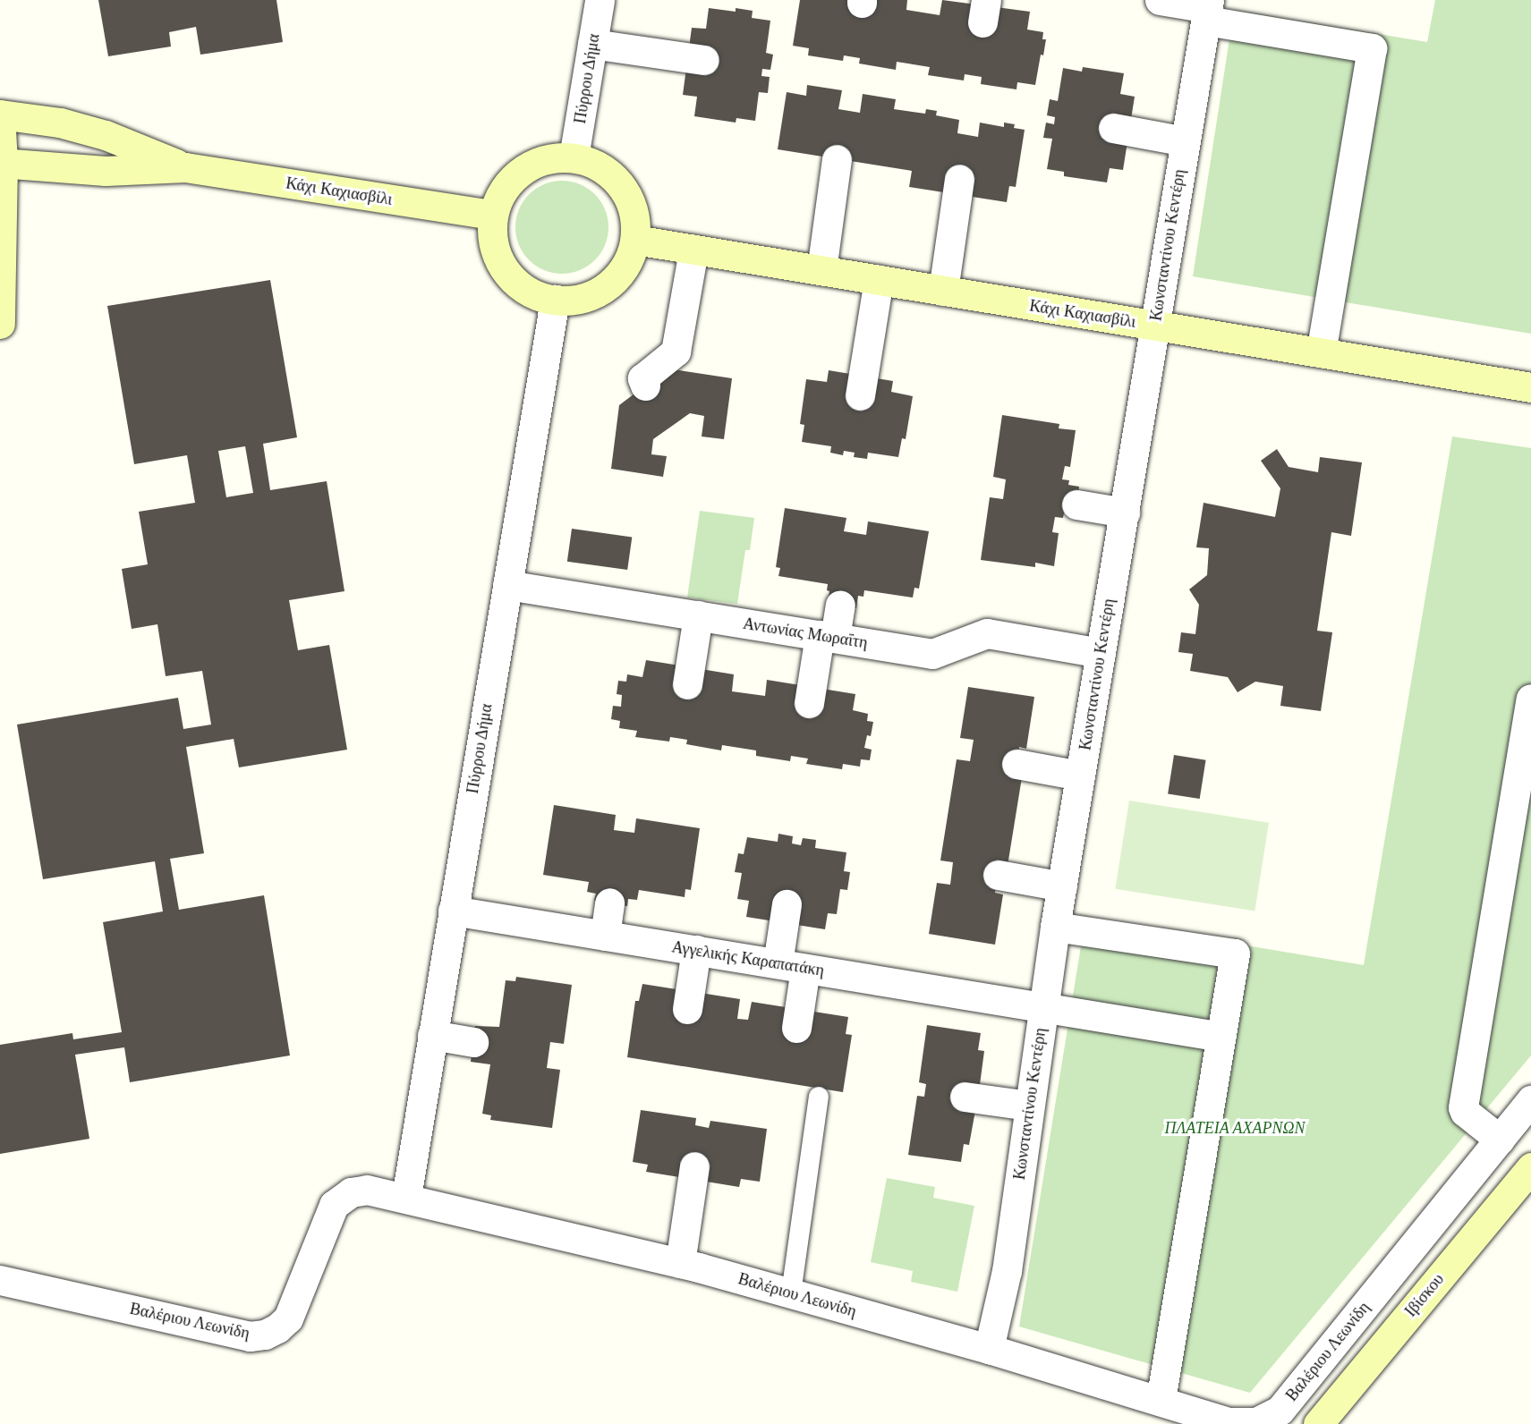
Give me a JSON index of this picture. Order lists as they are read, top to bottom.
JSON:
{
  "streets": {
    "street": [
      "Πύρρου Δήμα",
      "Κάχι Καχιασβίλι",
      "Κωνσταντίνου Κεντέρη",
      "Αντωνίας Μωραΐτη",
      "Αγγελικής Καραπατάκη",
      "Βαλέριου Λεωνίδη",
      "Ιβίσκου"
    ]
  },
  "crossings": [
    ["Πύρρου Δήμα", "Κάχι Καχιασβίλι"],
    ["Πύρρου Δήμα", "Αντωνίας Μωραΐτη"],
    ["Πύρρου Δήμα", "Αγγελικής Καραπατάκη"],
    ["Πύρρου Δήμα", "Βαλέριου Λεωνίδη"],
    ["Κάχι Καχιασβίλι", "Κωνσταντίνου Κεντέρη"],
    ["Κωνσταντίνου Κεντέρη", "Αντωνίας Μωραΐτη"],
    ["Κωνσταντίνου Κεντέρη", "Αγγελικής Καραπατάκη"],
    ["Κωνσταντίνου Κεντέρη", "Βαλέριου Λεωνίδη"]
  ],
  "parks": ["ΠΛΑΤΕΙΑ ΑΧΑΡΝΩΝ"]
}
